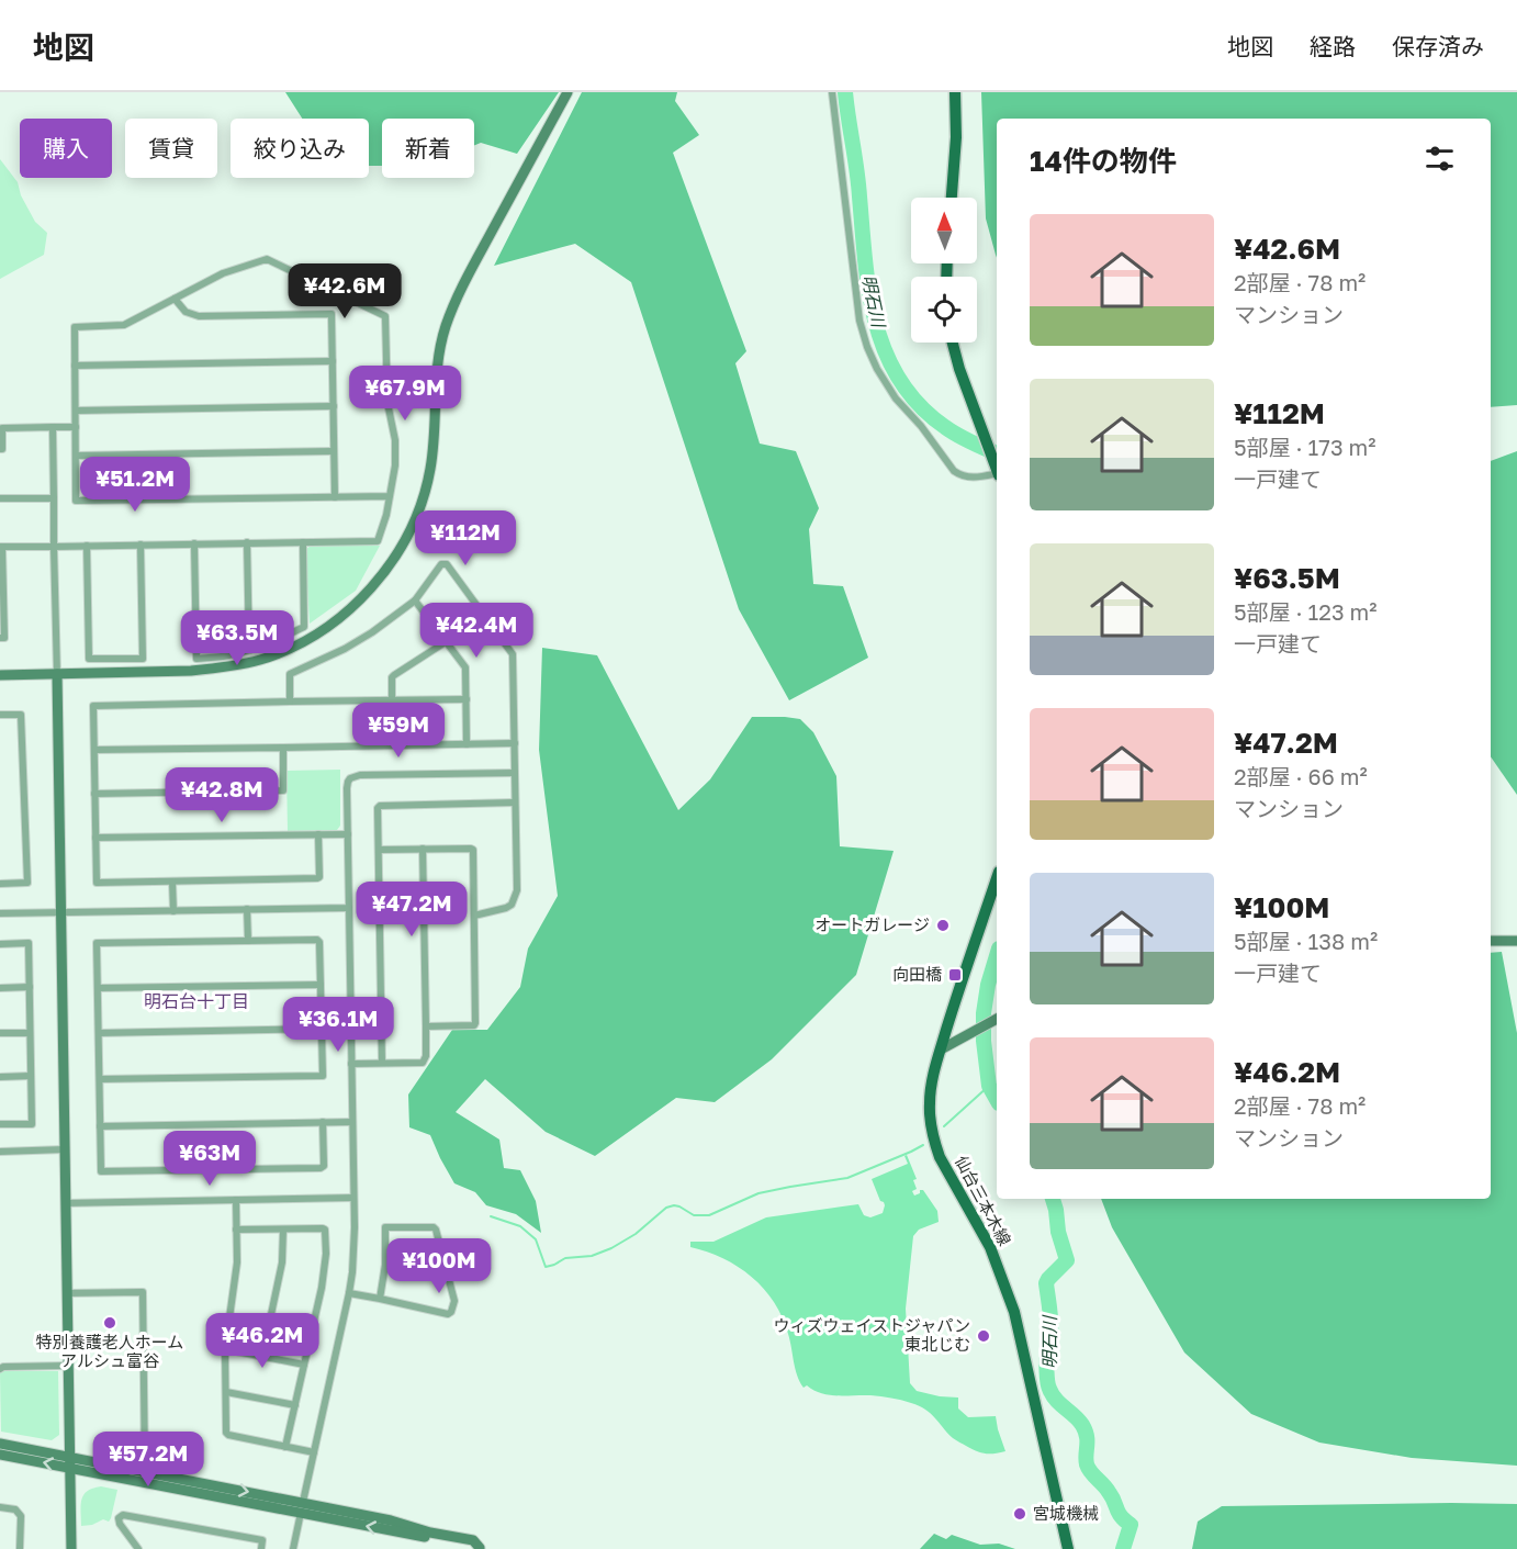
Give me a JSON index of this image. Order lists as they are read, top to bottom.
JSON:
{
  "streets": {
    "main road": ["仙台三本木線"]
  },
  "districts": ["明石台十丁目"],
  "water": ["明石川"],
  "places": {
    "other": [
      "オートガレージ",
      "特別養護老人ホーム アルシュ富谷",
      "ウィズウェイストジャパン 東北じむ",
      "宮城機械"
    ],
    "transit": ["向田橋"]
  },
  "north": "top",
  "page": {
    "header": "地図",
    "nav": ["地図", "経路", "保存済み"],
    "chip": [
      "購入",
      "賃貸",
      "絞り込み",
      "新着"
    ],
    "heading": "14件の物件",
    "list": [
      {
        "name": "¥42.6M",
        "note": "2部屋 · 78 m² · マンション"
      },
      {
        "name": "¥112M",
        "note": "5部屋 · 173 m² · 一戸建て"
      },
      {
        "name": "¥63.5M",
        "note": "5部屋 · 123 m² · 一戸建て"
      },
      {
        "name": "¥47.2M",
        "note": "2部屋 · 66 m² · マンション"
      },
      {
        "name": "¥100M",
        "note": "5部屋 · 138 m² · 一戸建て"
      },
      {
        "name": "¥46.2M",
        "note": "2部屋 · 78 m² · マンション"
      }
    ],
    "price": [
      "¥42.6M",
      "¥67.9M",
      "¥51.2M",
      "¥112M",
      "¥42.4M",
      "¥63.5M",
      "¥59M",
      "¥42.8M",
      "¥47.2M",
      "¥36.1M",
      "¥63M",
      "¥100M",
      "¥46.2M",
      "¥57.2M"
    ]
  }
}
